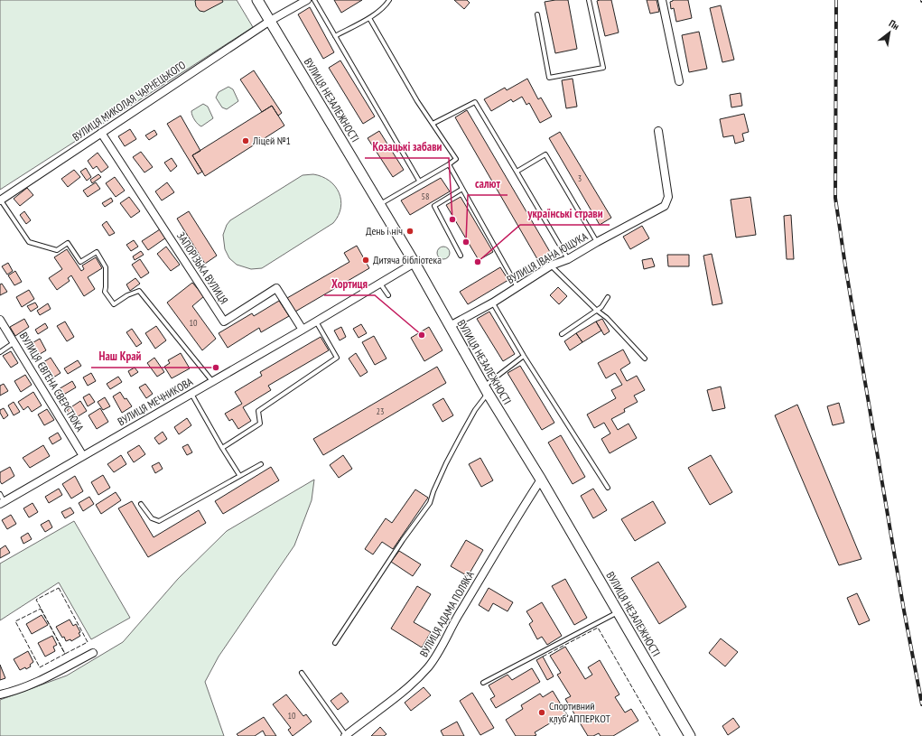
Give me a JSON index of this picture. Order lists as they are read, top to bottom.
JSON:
{
  "streets": {
    "main road": ["ВУЛИЦЯ НЕЗАЛЕЖНОСТІ"],
    "street": [
      "ВУЛИЦЯ МИКОЛАЯ ЧАРНЕЦЬКОГО",
      "ВУЛИЦЯ ІВАНА ЮЩУКА",
      "ЗАПОРІЗЬКА ВУЛИЦЯ",
      "ВУЛИЦЯ ЄВГЕНА СВЕРСТЮКА",
      "ВУЛИЦЯ МЕЧНИКОВА",
      "ВУЛИЦЯ АДАМА ПОЛЯКА"
    ]
  },
  "crossings": [
    ["ВУЛИЦЯ НЕЗАЛЕЖНОСТІ", "ВУЛИЦЯ МИКОЛАЯ ЧАРНЕЦЬКОГО"],
    ["ВУЛИЦЯ НЕЗАЛЕЖНОСТІ", "ВУЛИЦЯ ІВАНА ЮЩУКА"],
    ["ВУЛИЦЯ НЕЗАЛЕЖНОСТІ", "ВУЛИЦЯ МЕЧНИКОВА"],
    ["ВУЛИЦЯ НЕЗАЛЕЖНОСТІ", "ВУЛИЦЯ АДАМА ПОЛЯКА"],
    ["ВУЛИЦЯ МИКОЛАЯ ЧАРНЕЦЬКОГО", "ЗАПОРІЗЬКА ВУЛИЦЯ"],
    ["ЗАПОРІЗЬКА ВУЛИЦЯ", "ВУЛИЦЯ МЕЧНИКОВА"],
    ["ВУЛИЦЯ ЄВГЕНА СВЕРСТЮКА", "ВУЛИЦЯ МЕЧНИКОВА"]
  ],
  "places": [
    "Ліцей №1",
    "Козацькі забави",
    "День і ніч",
    "салют",
    "Дитяча бібліотека",
    "українські страви",
    "Хортиця",
    "Наш Край",
    "Спортивний клуб АППЕРКОТ"
  ],
  "house_numbers": [
    "3",
    "58",
    "10",
    "23",
    "10"
  ],
  "north": "top right"
}
